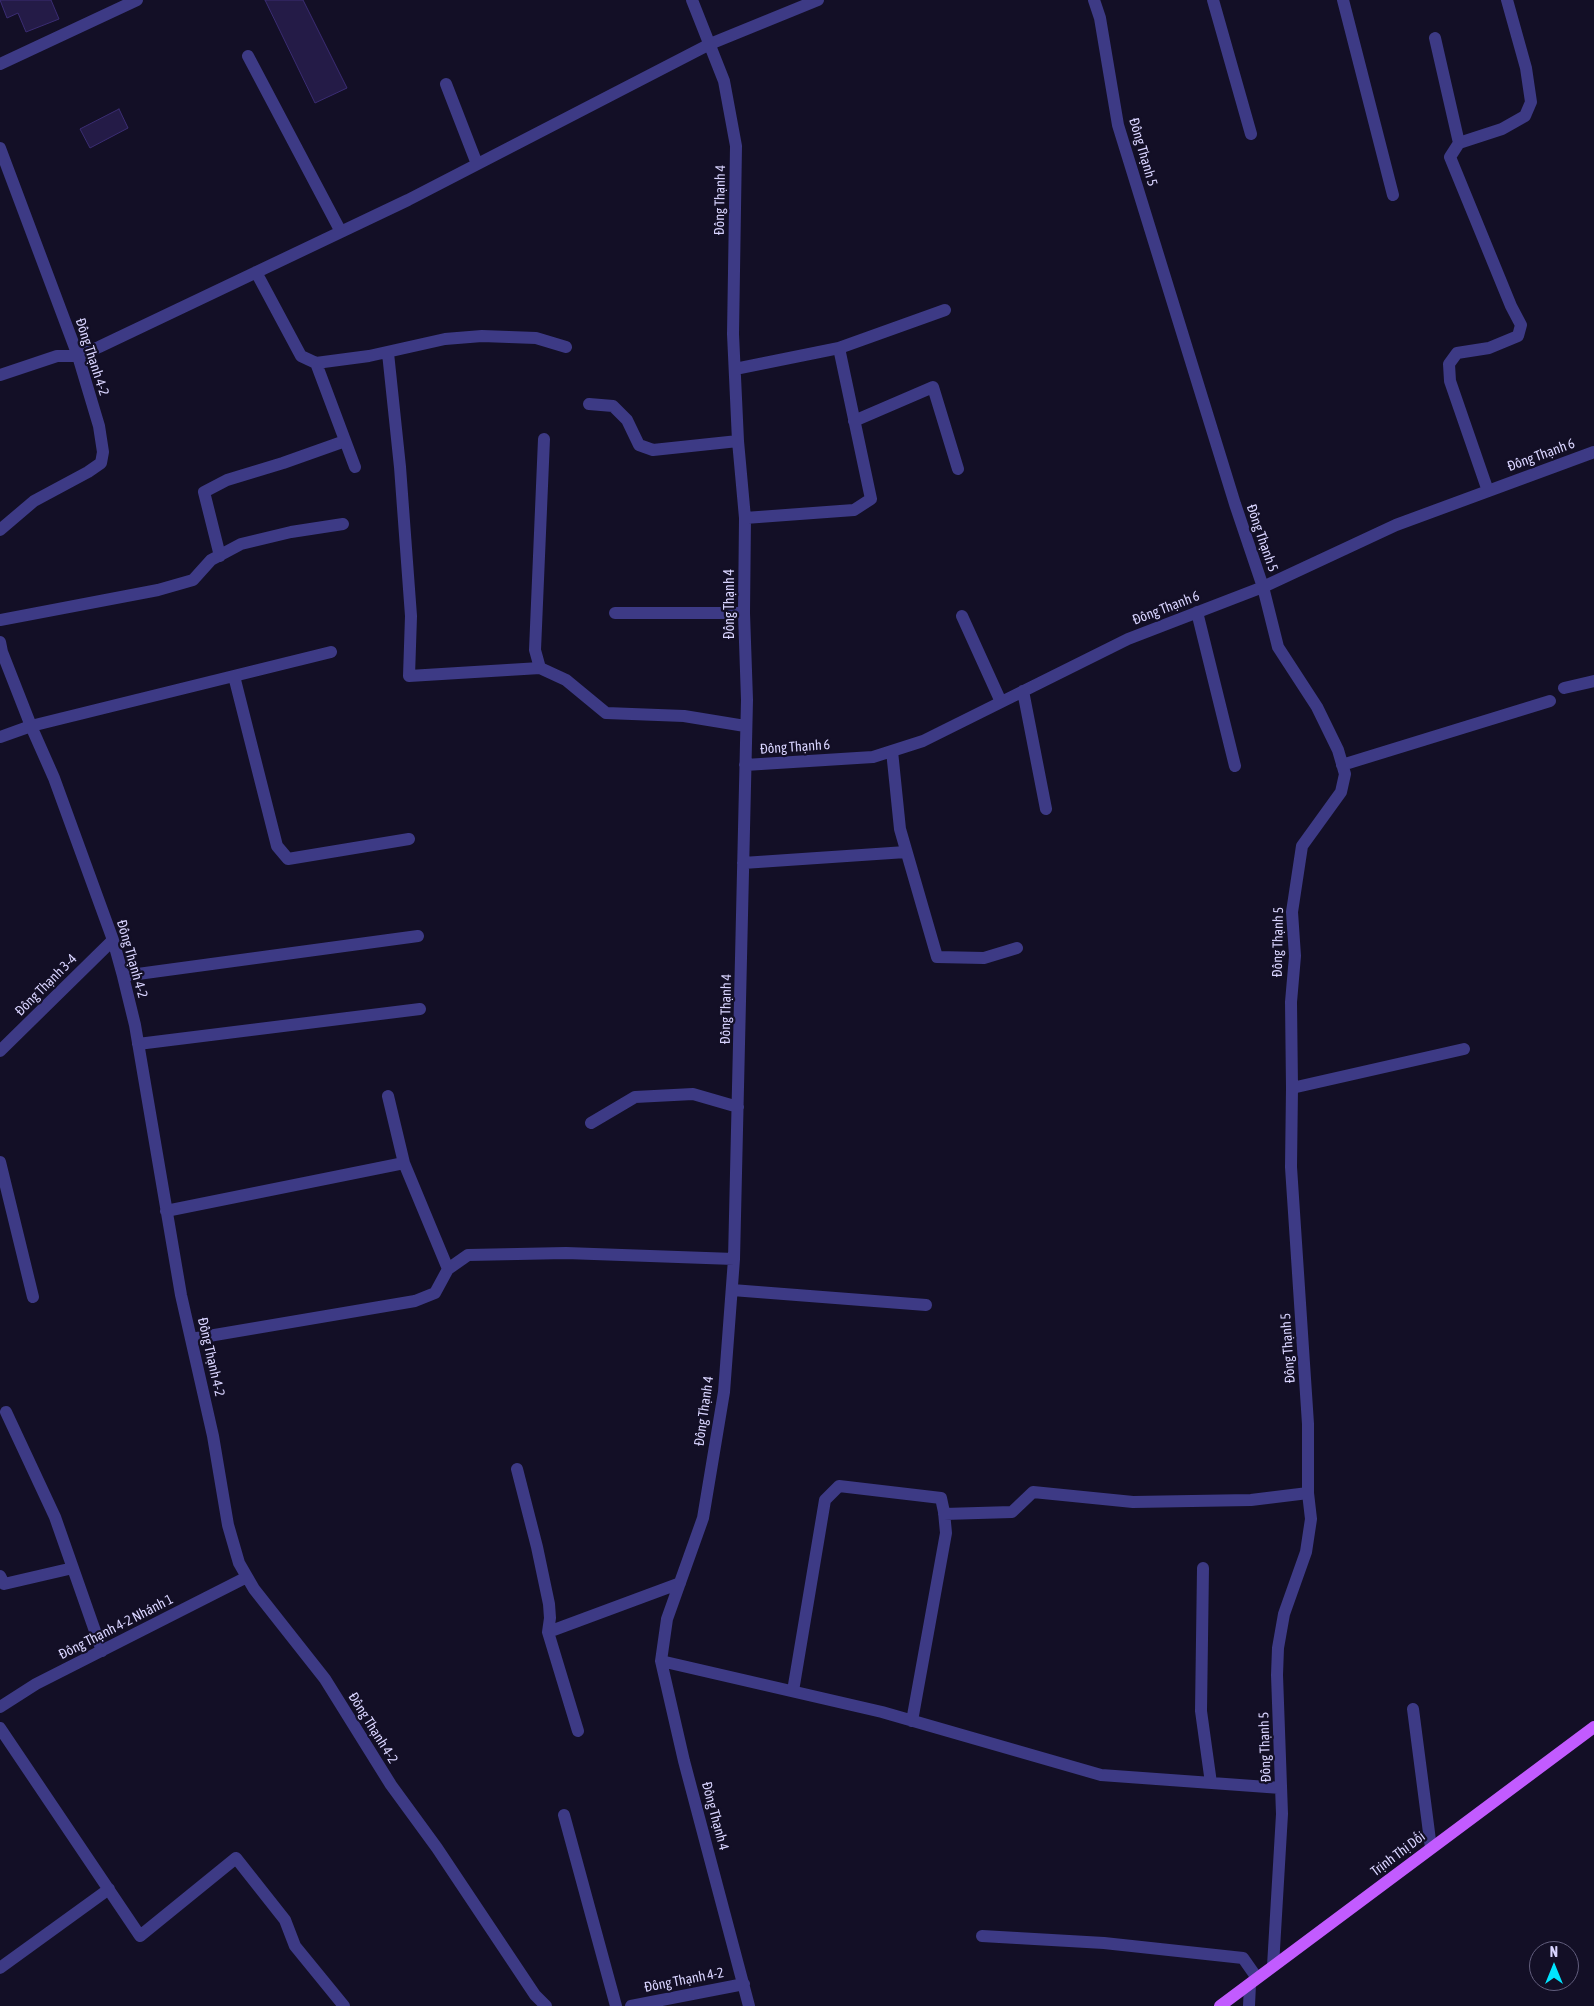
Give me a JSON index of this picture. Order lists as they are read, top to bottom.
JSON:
{
  "streets": {
    "main road": ["Trịnh Thị Dối"],
    "street": [
      "Đông Thạnh 5",
      "Đông Thạnh 4",
      "Đông Thạnh 4-2",
      "Đông Thạnh 6",
      "Đông Thạnh 3-4",
      "Đông Thạnh 4-2 Nhánh 1"
    ]
  },
  "crossings": [
    ["Đông Thạnh 5", "Đông Thạnh 6"],
    ["Đông Thạnh 5", "Trịnh Thị Dối"],
    ["Đông Thạnh 4", "Đông Thạnh 4-2"],
    ["Đông Thạnh 4", "Đông Thạnh 6"],
    ["Đông Thạnh 4-2", "Đông Thạnh 3-4"],
    ["Đông Thạnh 4-2", "Đông Thạnh 4-2 Nhánh 1"]
  ],
  "north": "top"
}
